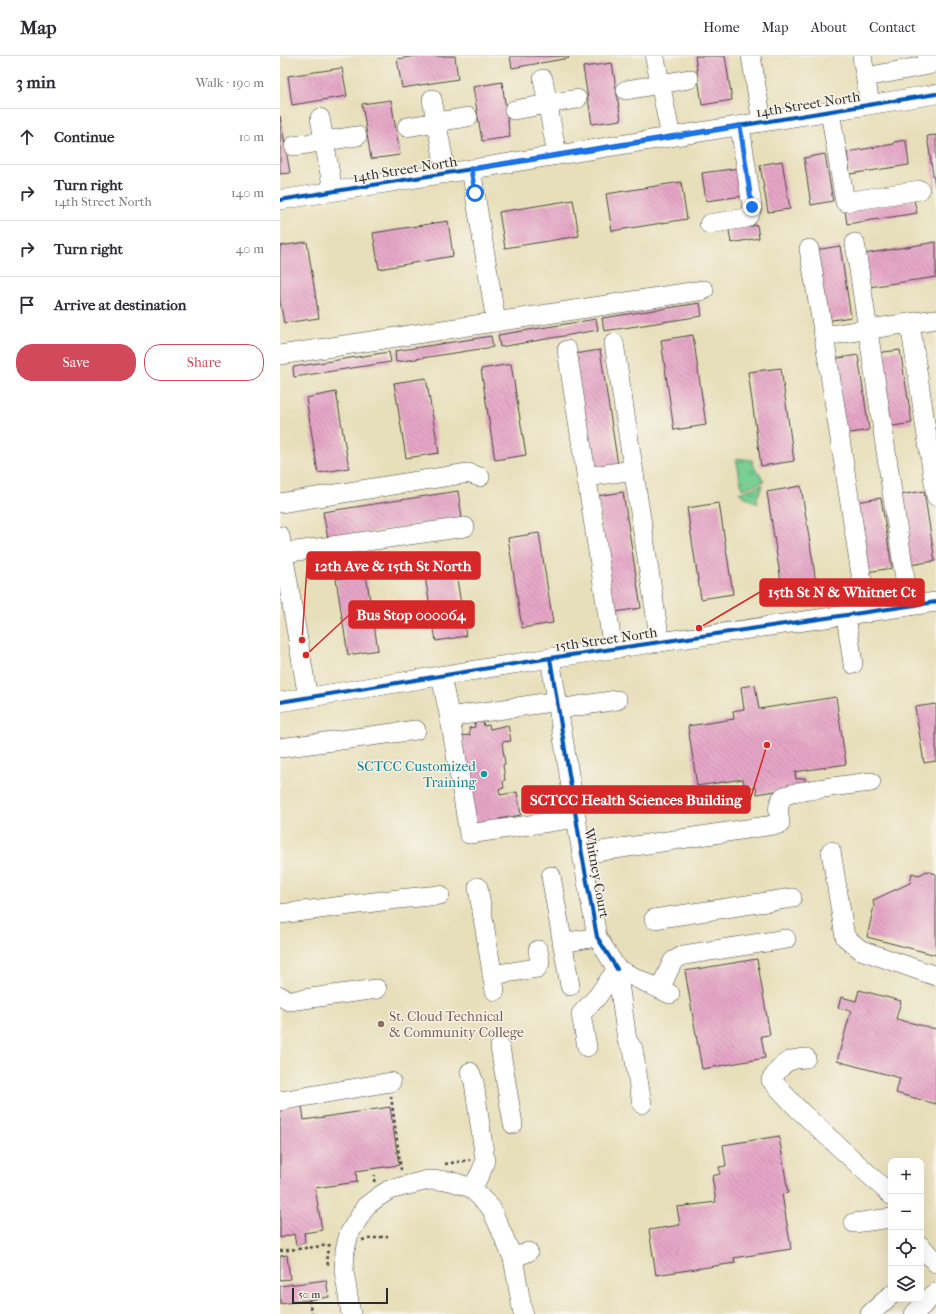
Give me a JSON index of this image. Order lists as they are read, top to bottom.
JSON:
{
  "streets": {
    "street": ["14th Street North", "15th Street North", "Whitney Court"]
  },
  "crossings": [
    ["15th Street North", "Whitney Court"]
  ],
  "places": [
    "15th St N & Whitnet Ct",
    "12th Ave & 15th St North",
    "Bus Stop 000064",
    "SCTCC Health Sciences Building",
    "SCTCC Customized Training",
    "St. Cloud Technical & Community College"
  ],
  "scale_bar": "50 m",
  "page": {
    "header": "Map",
    "nav": [
      "Home",
      "Map",
      "About",
      "Contact"
    ],
    "heading": ["3 min", "Walk · 190 m"],
    "list": [
      ["Continue", "10 m"],
      ["Turn right", "14th Street North", "140 m"],
      ["Turn right", "40 m"],
      "Arrive at destination"
    ],
    "buttons": ["Save", "Share"],
    "map_buttons": ["+", "−"],
    "scale": "50 m"
  }
}
